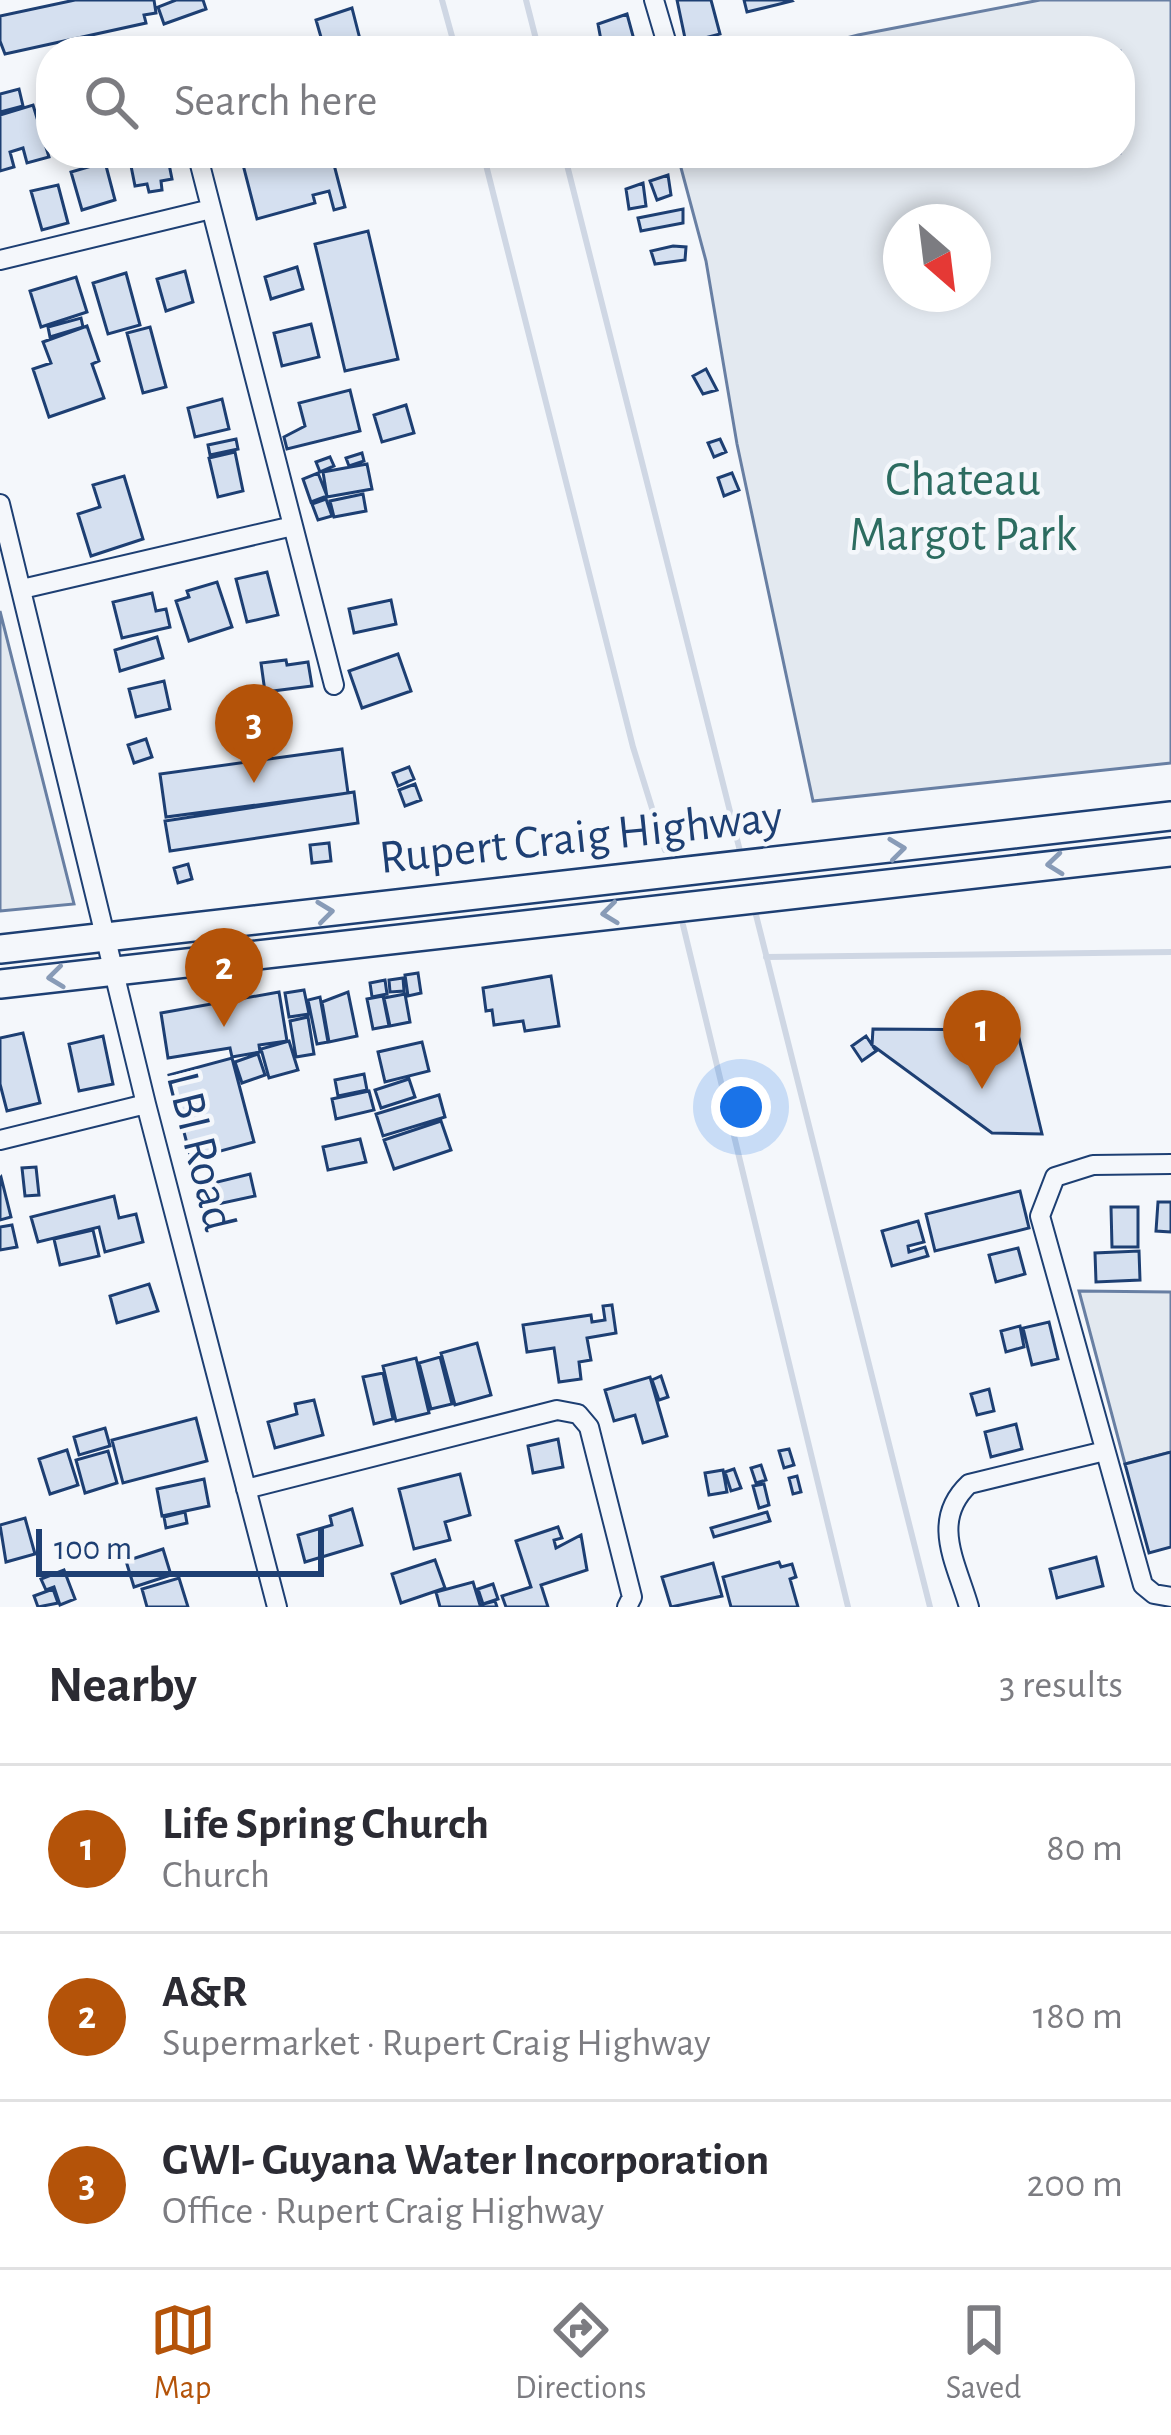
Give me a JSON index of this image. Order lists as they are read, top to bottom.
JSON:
{
  "streets": {
    "main road": ["Rupert Craig Highway"],
    "street": ["LBI Road"]
  },
  "crossings": [
    ["Rupert Craig Highway", "LBI Road"]
  ],
  "parks": ["Chateau Margot Park"],
  "scale_bar": "100 m",
  "north": "bottom right",
  "page": {
    "search": "Search here",
    "pins": ["3", "2", "1"],
    "scale": "100 m",
    "heading": ["Nearby", "3 results"],
    "list": [
      {
        "mark": "1",
        "name": "Life Spring Church",
        "note": "Church",
        "value": "80 m"
      },
      {
        "mark": "2",
        "name": "A&R",
        "note": "Supermarket · Rupert Craig Highway",
        "value": "180 m"
      },
      {
        "mark": "3",
        "name": "GWI- Guyana Water Incorporation",
        "note": "Office · Rupert Craig Highway",
        "value": "200 m"
      }
    ],
    "nav": ["Map", "Directions", "Saved"]
  }
}
